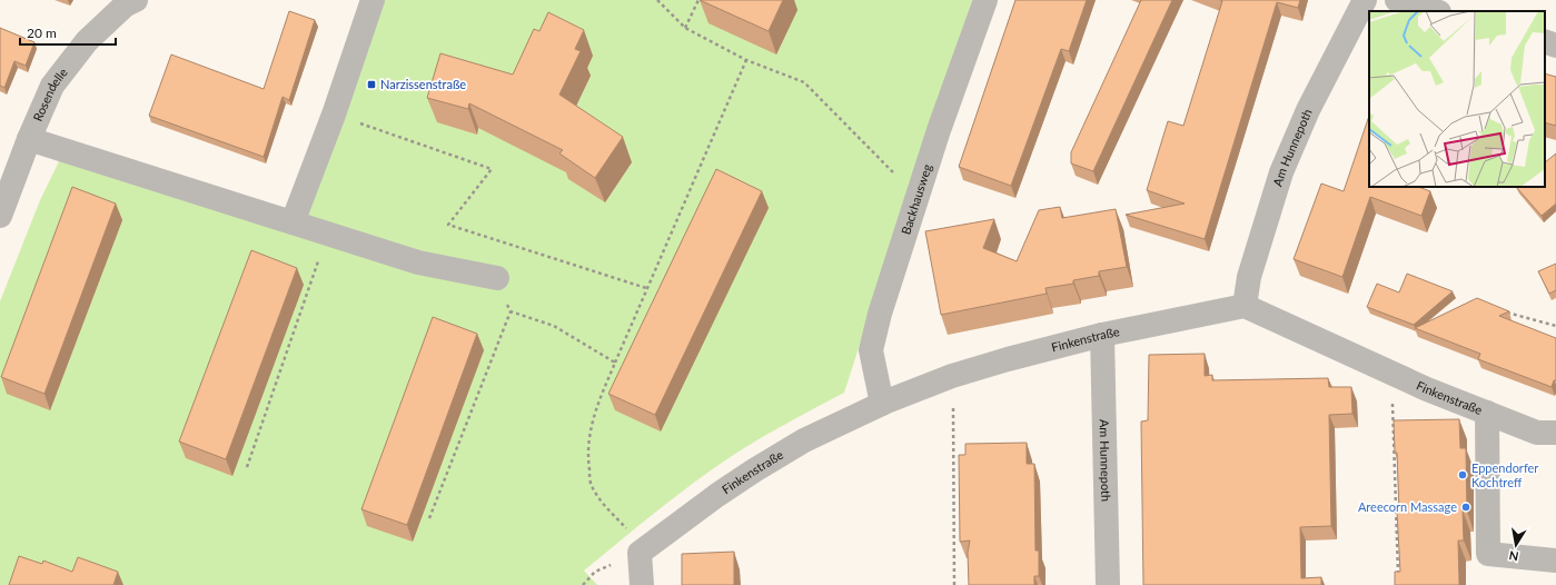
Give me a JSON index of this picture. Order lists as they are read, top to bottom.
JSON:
{
  "streets": {
    "street": [
      "Rosendelle",
      "Am Hunnepoth",
      "Backhausweg",
      "Finkenstraße"
    ]
  },
  "crossings": [
    ["Am Hunnepoth", "Finkenstraße"],
    ["Backhausweg", "Finkenstraße"]
  ],
  "places": {
    "transit": ["Narzissenstraße"],
    "other": ["Eppendorfer Kochtreff", "Areecorn Massage"]
  },
  "scale_bar": "20 m",
  "north": "bottom"
}
